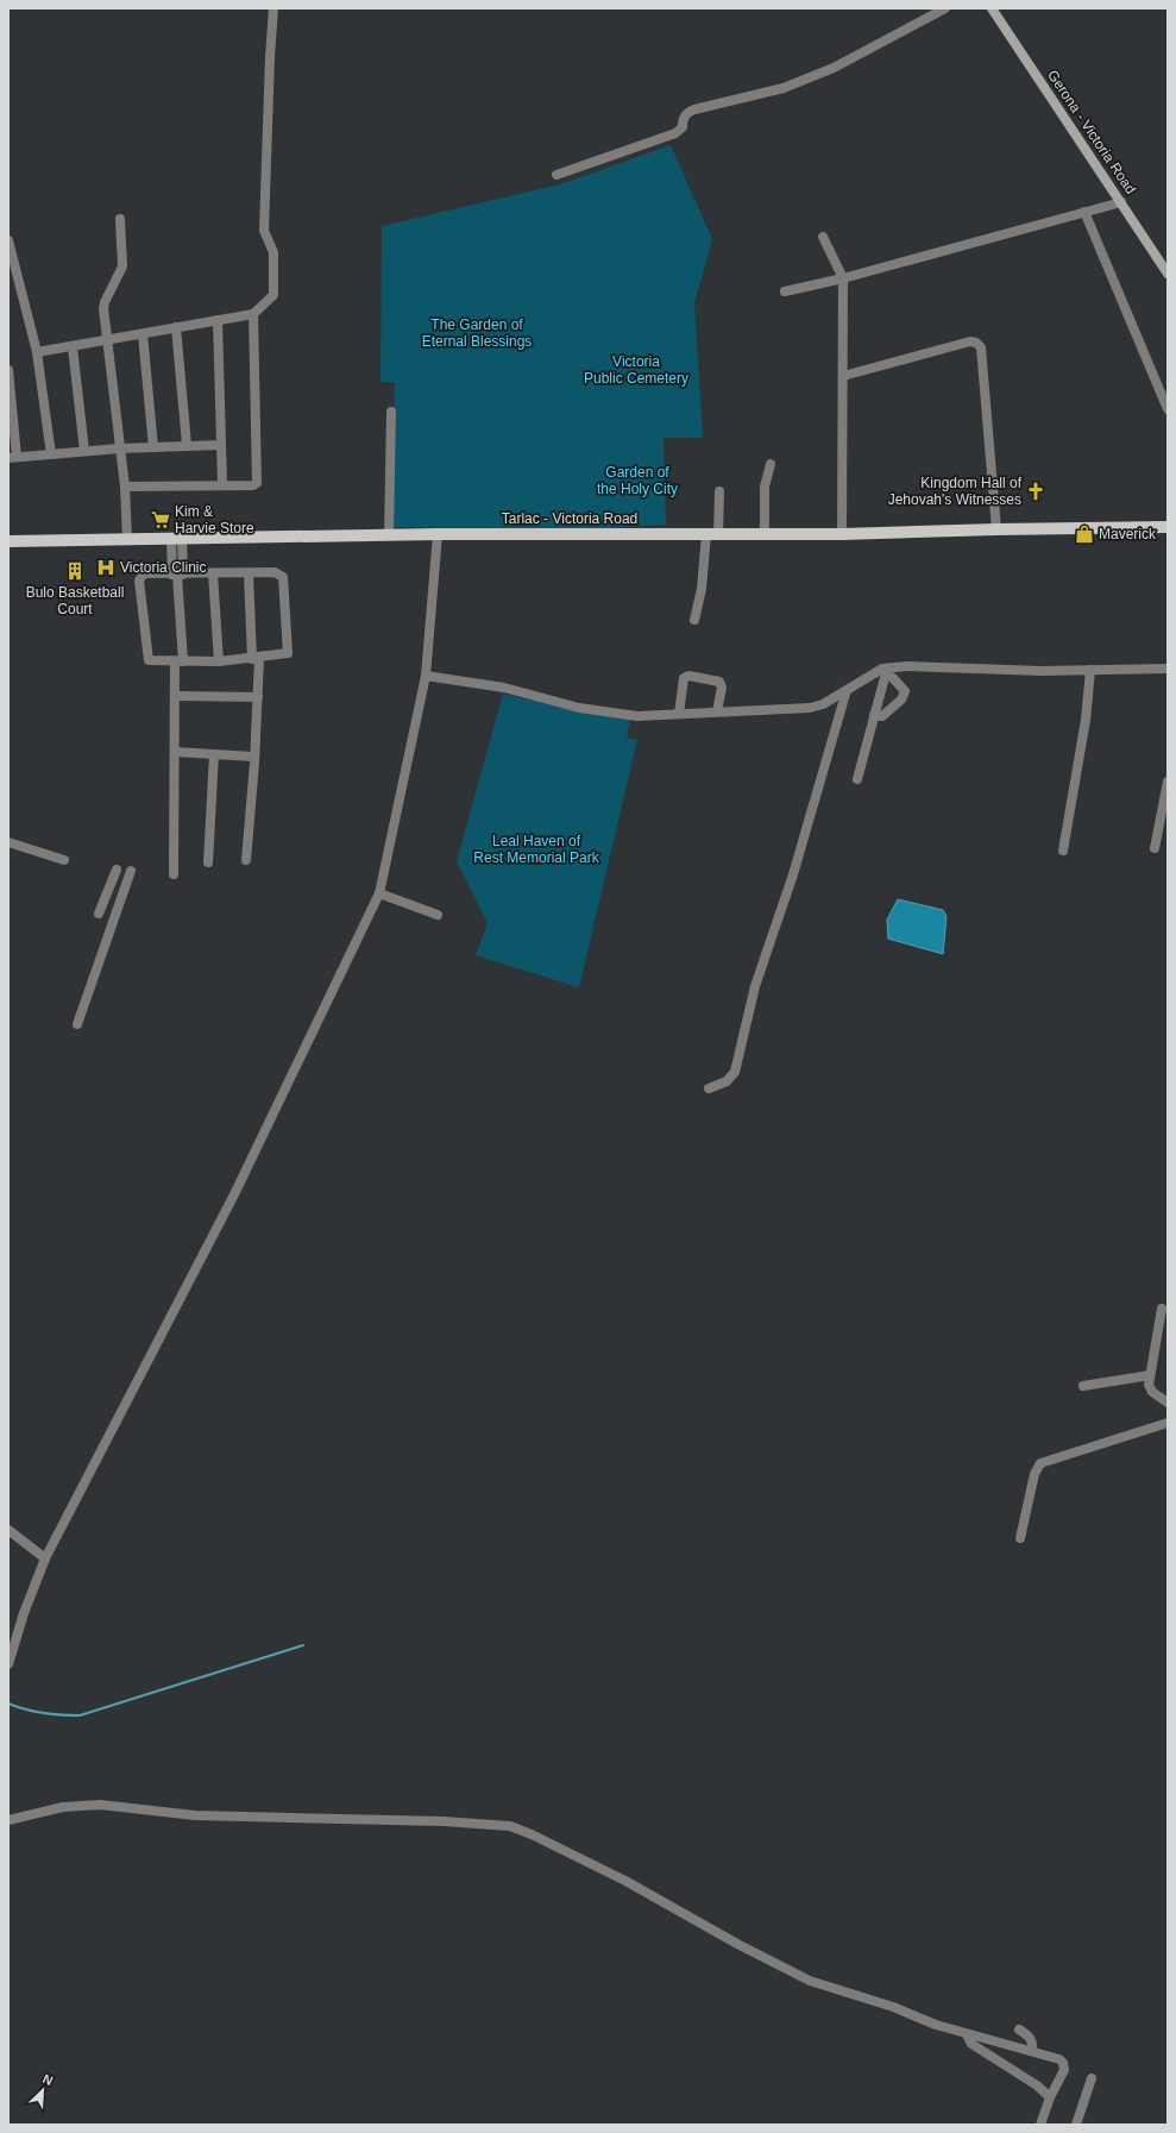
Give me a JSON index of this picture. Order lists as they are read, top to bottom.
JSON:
{
  "streets": {
    "main road": ["Gerona - Victoria Road", "Tarlac - Victoria Road"]
  },
  "parks": [
    "The Garden of Eternal Blessings",
    "Victoria Public Cemetery",
    "Garden of the Holy City",
    "Leal Haven of Rest Memorial Park"
  ],
  "places": {
    "church": ["Kingdom Hall of Jehovah's Witnesses"],
    "supermarket": ["Kim & Harvie Store"],
    "shop": ["Maverick"],
    "hospital": ["Victoria Clinic"],
    "building": ["Bulo Basketball Court"]
  },
  "north": "top right"
}
